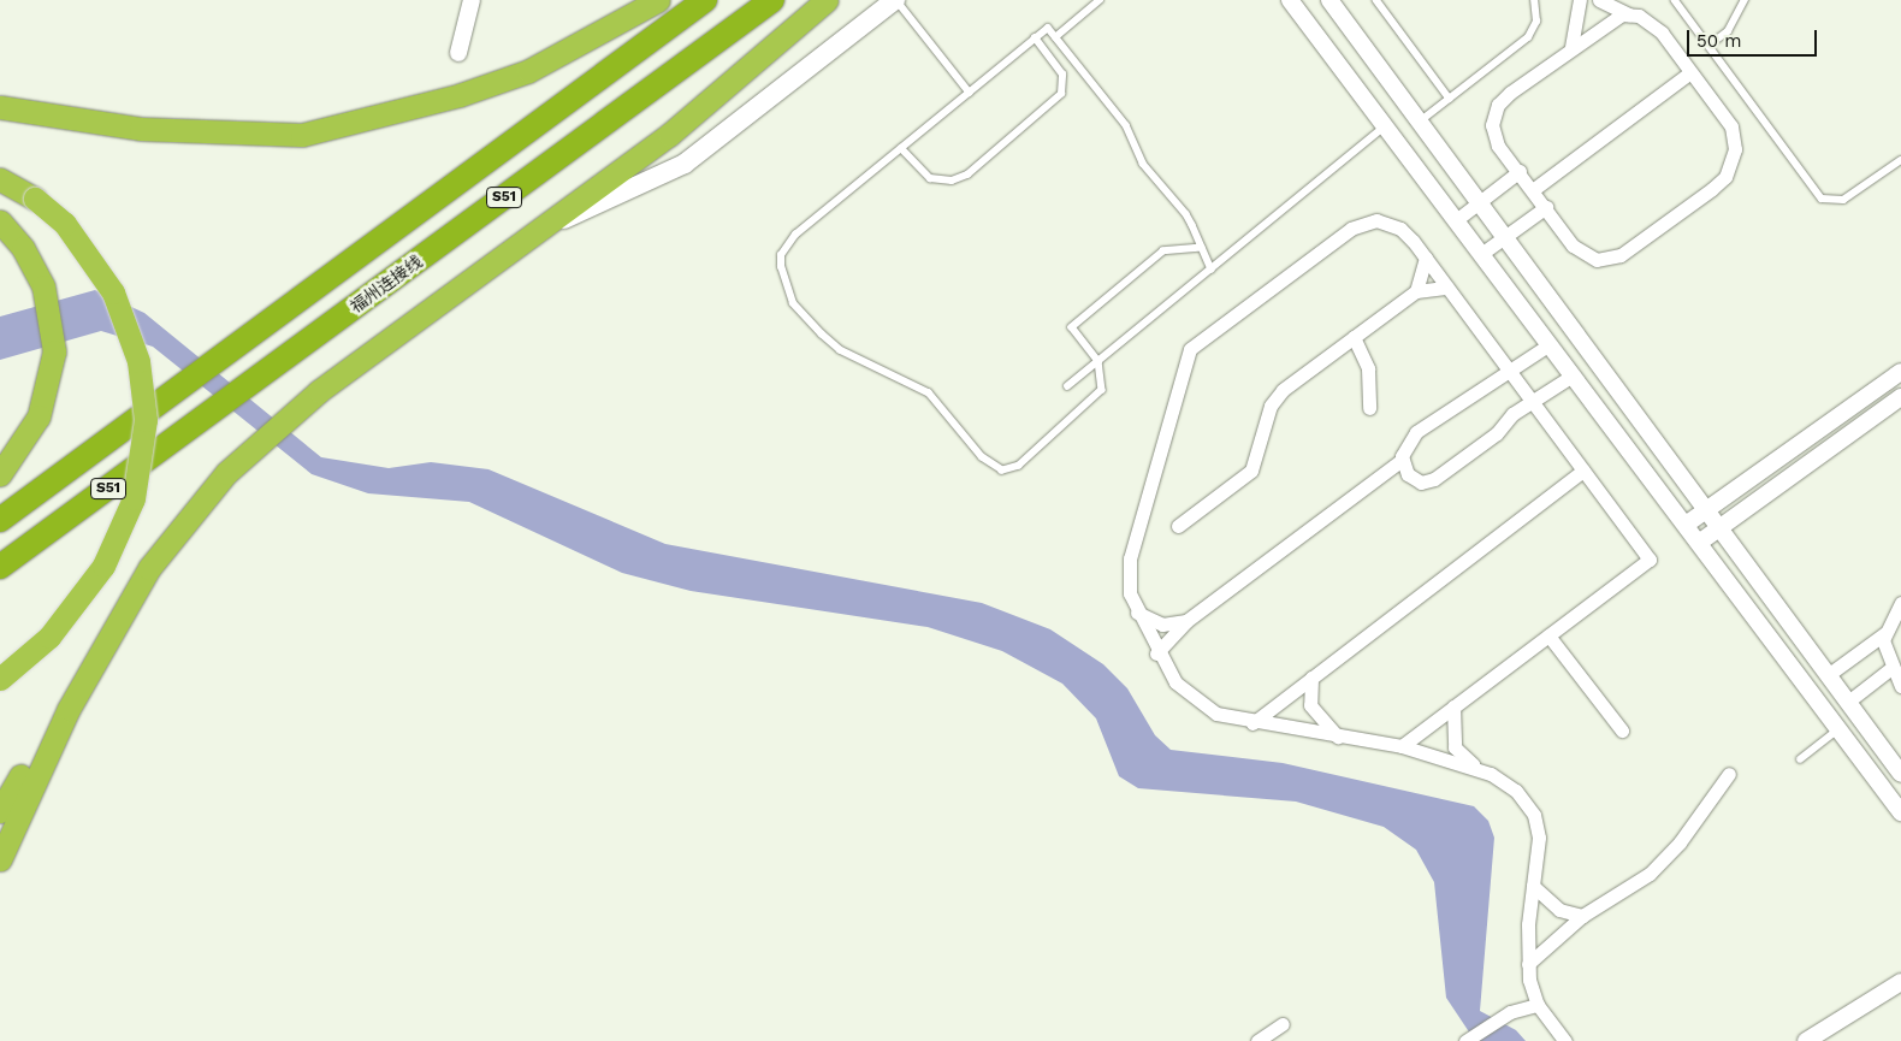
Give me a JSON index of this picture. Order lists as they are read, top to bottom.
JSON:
{
  "streets": {
    "highway": ["S51", "福州连接线"]
  },
  "scale_bar": "50 m"
}
